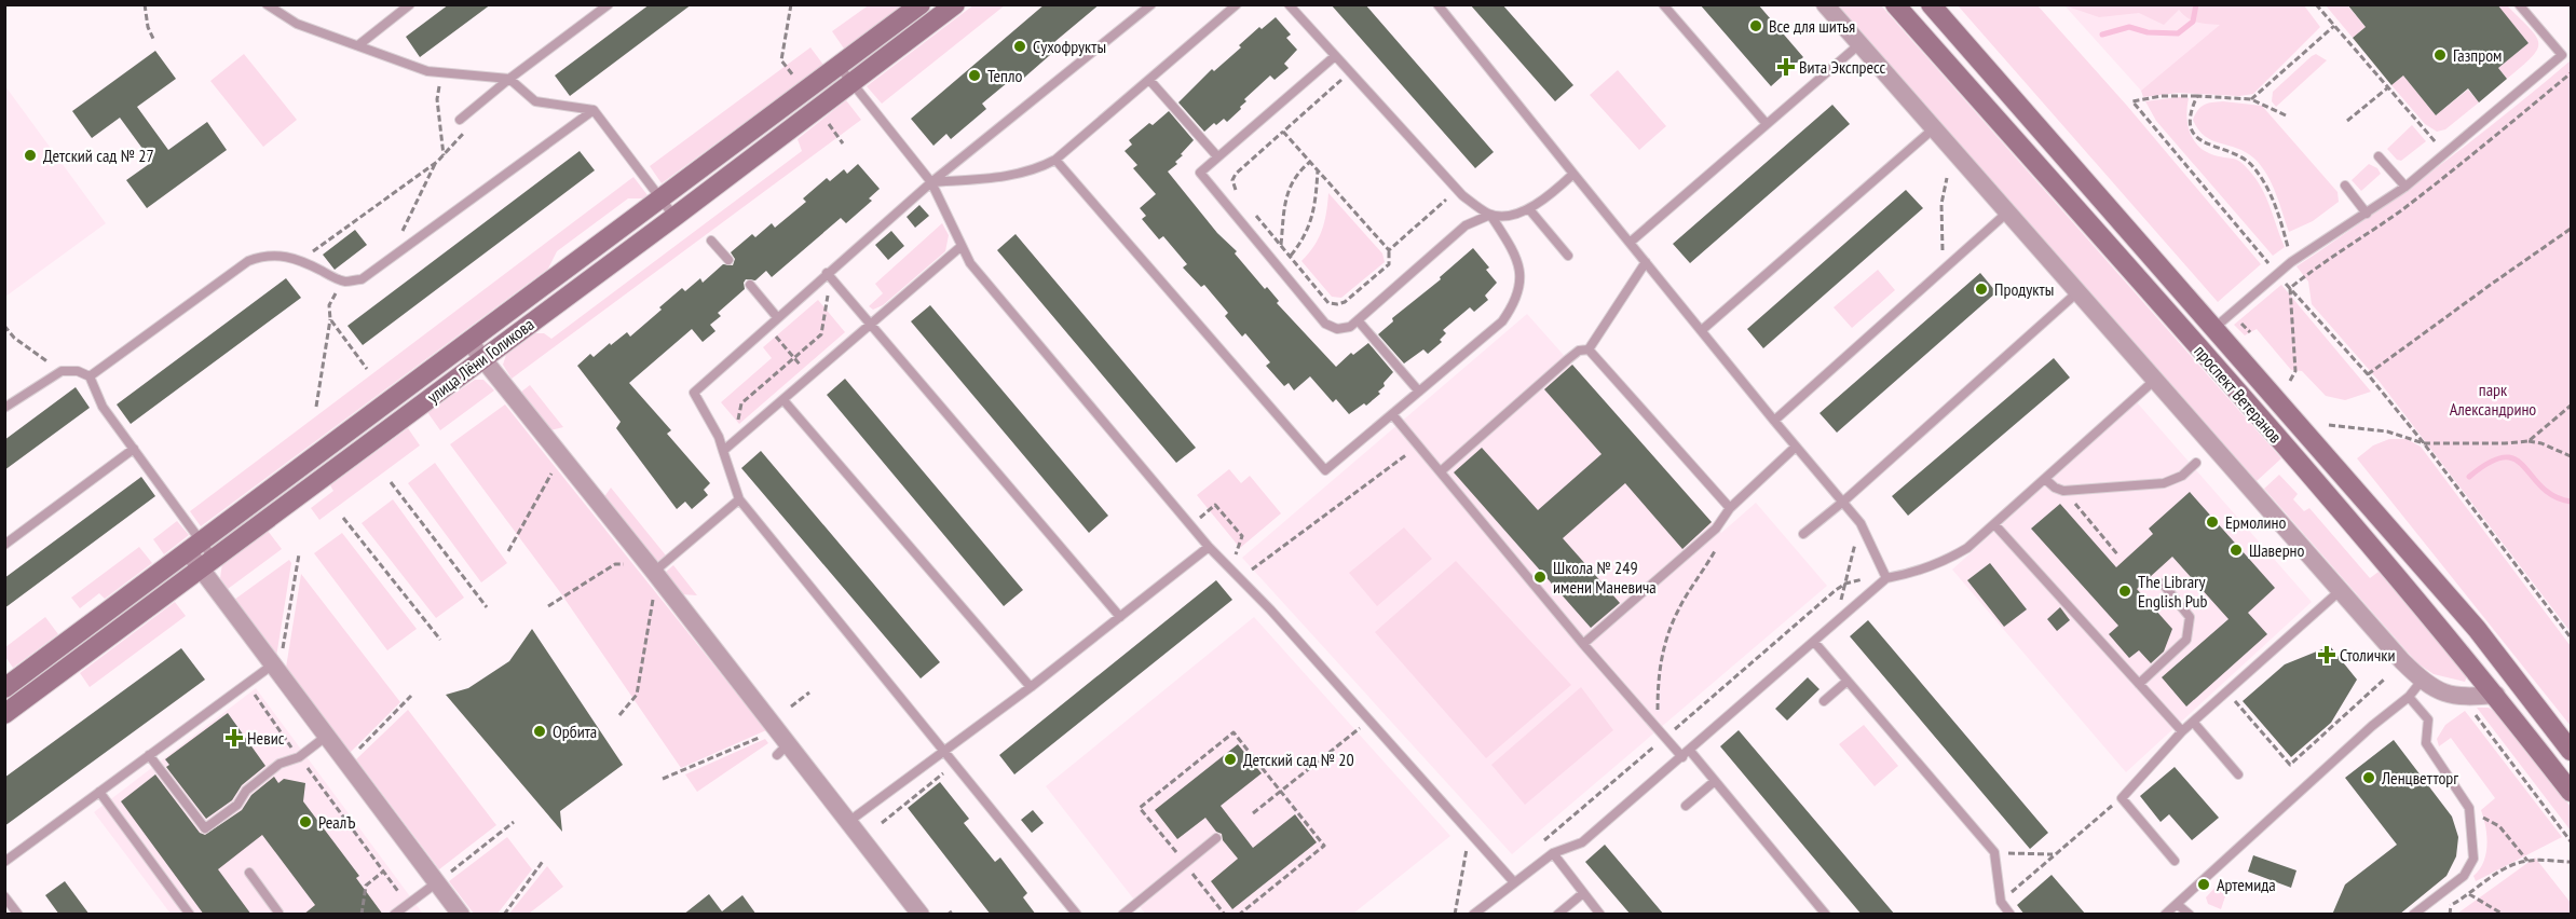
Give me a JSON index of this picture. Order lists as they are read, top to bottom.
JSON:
{
  "streets": {
    "street": ["улица Лёни Голикова", "проспект Ветеранов"]
  },
  "parks": ["парк Александрино"],
  "places": {
    "other": [
      "Все для шитья",
      "Сухофрукты",
      "Газпром",
      "Тепло",
      "Детский сад № 27",
      "Продукты",
      "Ермолино",
      "Шаверно",
      "Школа № 249 имени Маневича",
      "The Library English Pub",
      "Орбита",
      "Детский сад № 20",
      "Ленцветторг",
      "РеалЪ",
      "Артемида"
    ],
    "health": ["Вита Экспресс", "Столички", "Невис"]
  }
}
